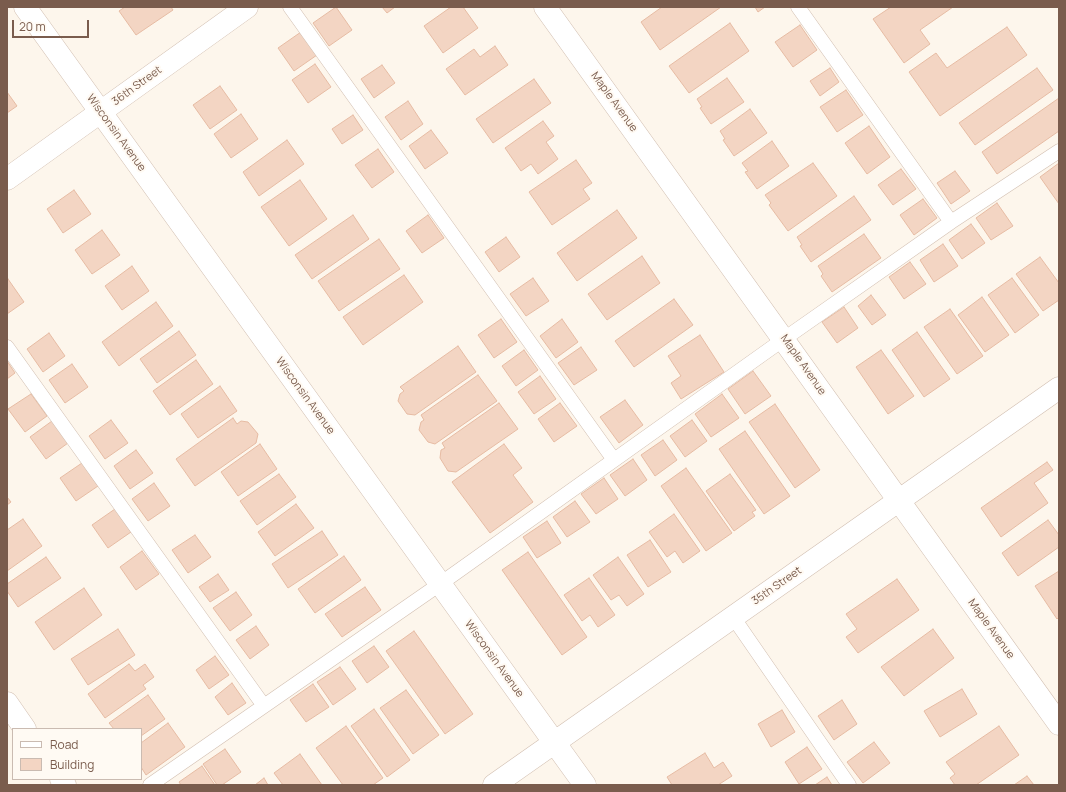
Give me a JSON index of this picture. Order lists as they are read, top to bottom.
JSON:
{
  "streets": {
    "street": [
      "36th Street",
      "Maple Avenue",
      "Wisconsin Avenue",
      "35th Street"
    ]
  },
  "crossings": [
    ["36th Street", "Wisconsin Avenue"],
    ["Maple Avenue", "35th Street"],
    ["Wisconsin Avenue", "35th Street"]
  ],
  "legend": ["Road", "Building"],
  "scale_bar": "20 m"
}
